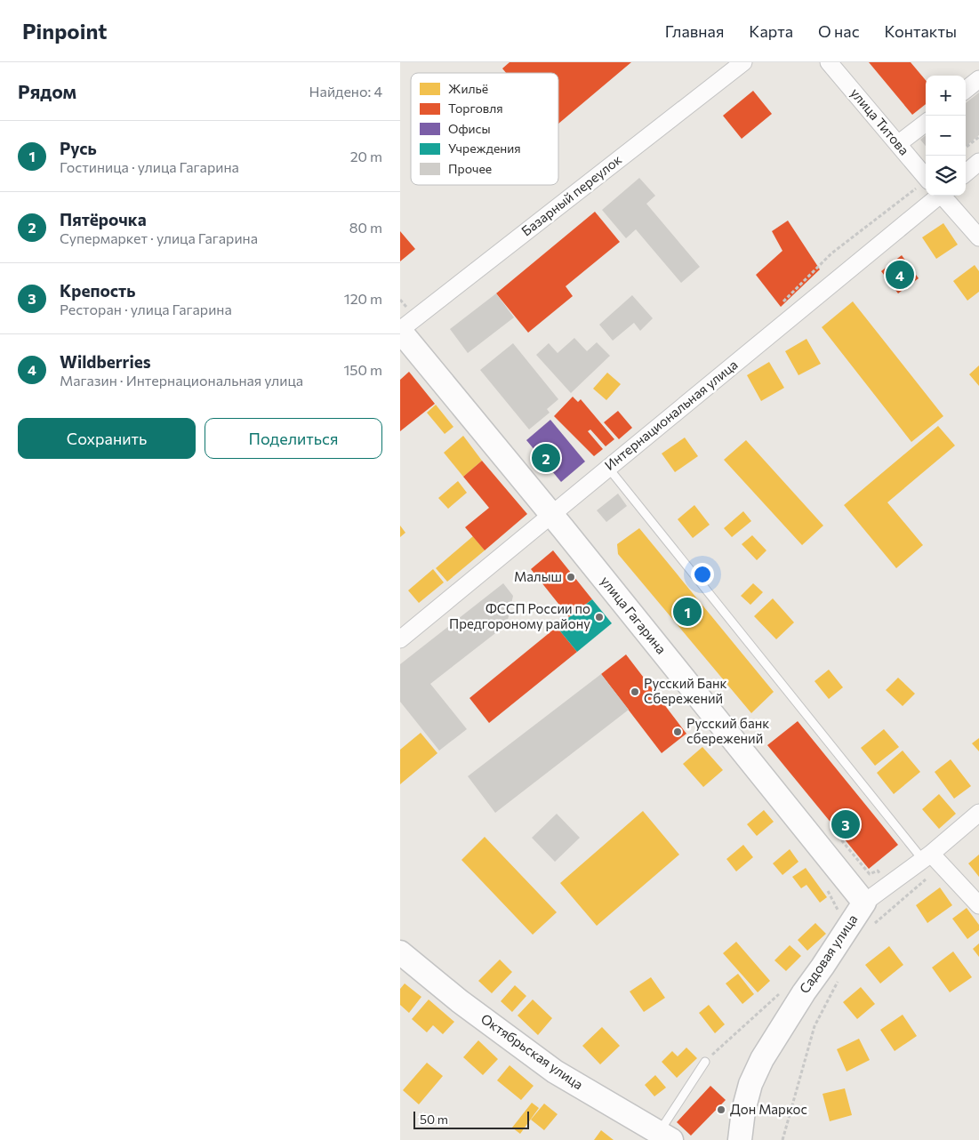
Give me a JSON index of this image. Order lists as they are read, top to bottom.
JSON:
{
  "streets": {
    "street": [
      "улица Титова",
      "Базарный переулок",
      "Интернациональная улица",
      "улица Гагарина",
      "Садовая улица",
      "Октябрьская улица"
    ]
  },
  "crossings": [
    ["Базарный переулок", "улица Гагарина"],
    ["Интернациональная улица", "улица Гагарина"],
    ["улица Гагарина", "Садовая улица"]
  ],
  "places": [
    "Малыш",
    "ФССП России по Предгороному району",
    "Русский Банк Сбережений",
    "Русский банк сбережений",
    "Дон Маркос"
  ],
  "legend": [
    "Жильё",
    "Торговля",
    "Офисы",
    "Учреждения",
    "Прочее"
  ],
  "scale_bar": "50 m",
  "page": {
    "header": "Pinpoint",
    "nav": [
      "Главная",
      "Карта",
      "О нас",
      "Контакты"
    ],
    "heading": ["Рядом", "Найдено: 4"],
    "map_buttons": ["+", "−"],
    "list": [
      {
        "mark": "1",
        "name": "Русь",
        "note": "Гостиница · улица Гагарина",
        "value": "20 m"
      },
      {
        "mark": "2",
        "name": "Пятёрочка",
        "note": "Супермаркет · улица Гагарина",
        "value": "80 m"
      },
      {
        "mark": "3",
        "name": "Крепость",
        "note": "Ресторан · улица Гагарина",
        "value": "120 m"
      },
      {
        "mark": "4",
        "name": "Wildberries",
        "note": "Магазин · Интернациональная улица",
        "value": "150 m"
      }
    ],
    "pins": [
      "4",
      "2",
      "1",
      "3"
    ],
    "buttons": ["Сохранить", "Поделиться"],
    "scale": "50 m"
  }
}
